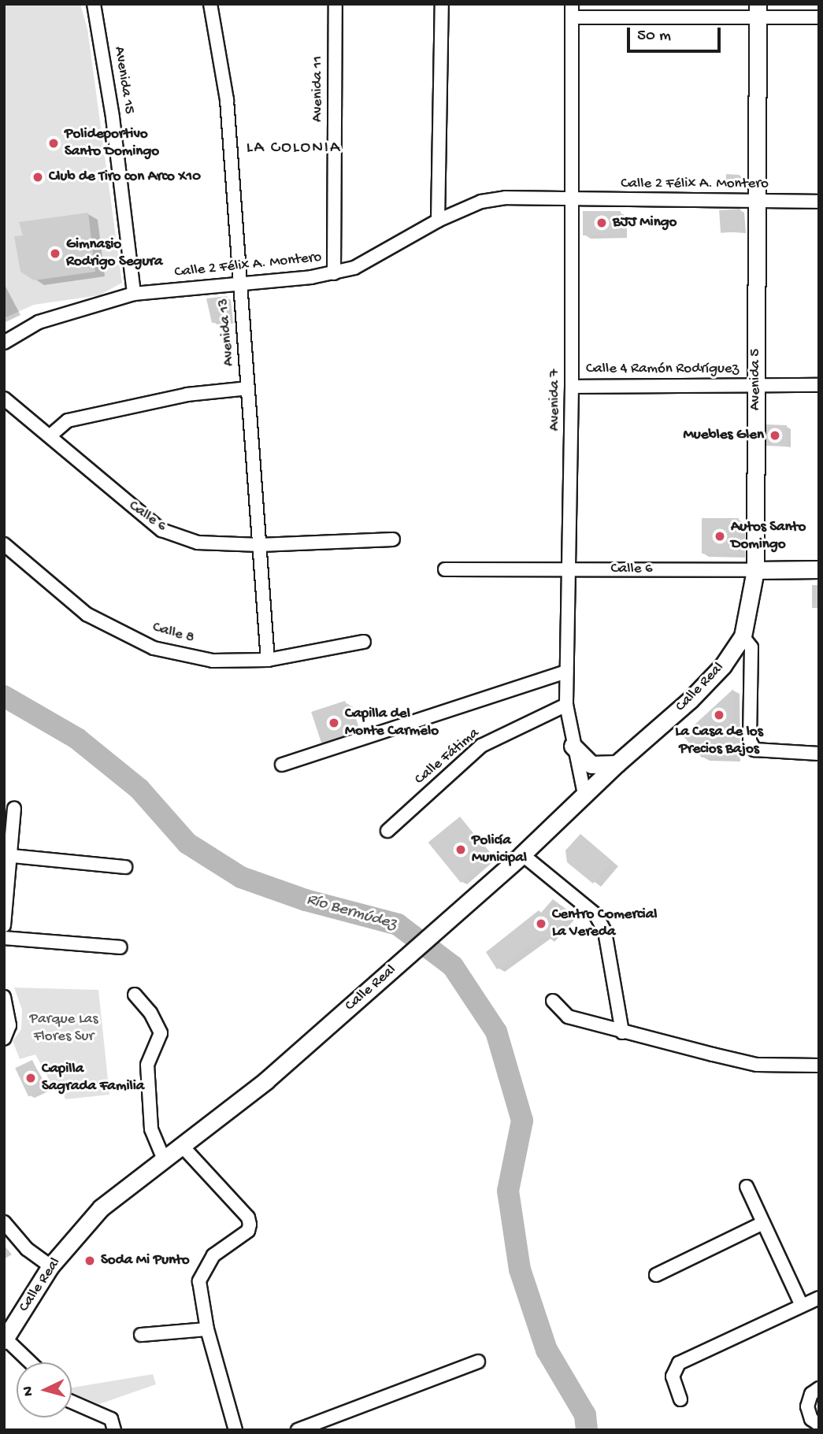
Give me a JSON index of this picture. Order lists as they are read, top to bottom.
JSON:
{
  "streets": {
    "main road": ["Avenida 5", "Calle 6", "Calle Real"],
    "street": [
      "Avenida 15",
      "Avenida 11",
      "Calle 2 Félix A. Montero",
      "Avenida 13",
      "Calle 4 Ramón Rodríguez",
      "Avenida 7",
      "Calle 8",
      "Calle Fátima"
    ]
  },
  "crossings": [
    ["Avenida 15", "Calle 2 Félix A. Montero"],
    ["Avenida 11", "Calle 2 Félix A. Montero"],
    ["Calle 2 Félix A. Montero", "Avenida 13"],
    ["Calle 2 Félix A. Montero", "Avenida 5"],
    ["Calle 2 Félix A. Montero", "Avenida 7"],
    ["Avenida 13", "Calle 6"],
    ["Avenida 13", "Calle 8"],
    ["Calle 4 Ramón Rodríguez", "Avenida 5"],
    ["Calle 4 Ramón Rodríguez", "Avenida 7"],
    ["Avenida 5", "Calle 6"],
    ["Avenida 5", "Calle Real"],
    ["Avenida 7", "Calle 6"],
    ["Avenida 7", "Calle Real"],
    ["Avenida 7", "Calle Fátima"]
  ],
  "districts": ["LA COLONIA"],
  "water": ["Río Bermúdez"],
  "parks": ["Parque Las Flores Sur"],
  "places": [
    "Polideportivo Santo Domingo",
    "Club de Tiro con Arco X10",
    "BJJ Mingo",
    "Gimnasio Rodrigo Segura",
    "Muebles Glen",
    "Autos Santo Domingo",
    "La Casa de los Precios Bajos",
    "Capilla del Monte Carmelo",
    "Policía Municipal",
    "Centro Comercial La Vereda",
    "Capilla Sagrada Familia",
    "Soda Mi Punto"
  ],
  "scale_bar": "50 m",
  "north": "left"
}
